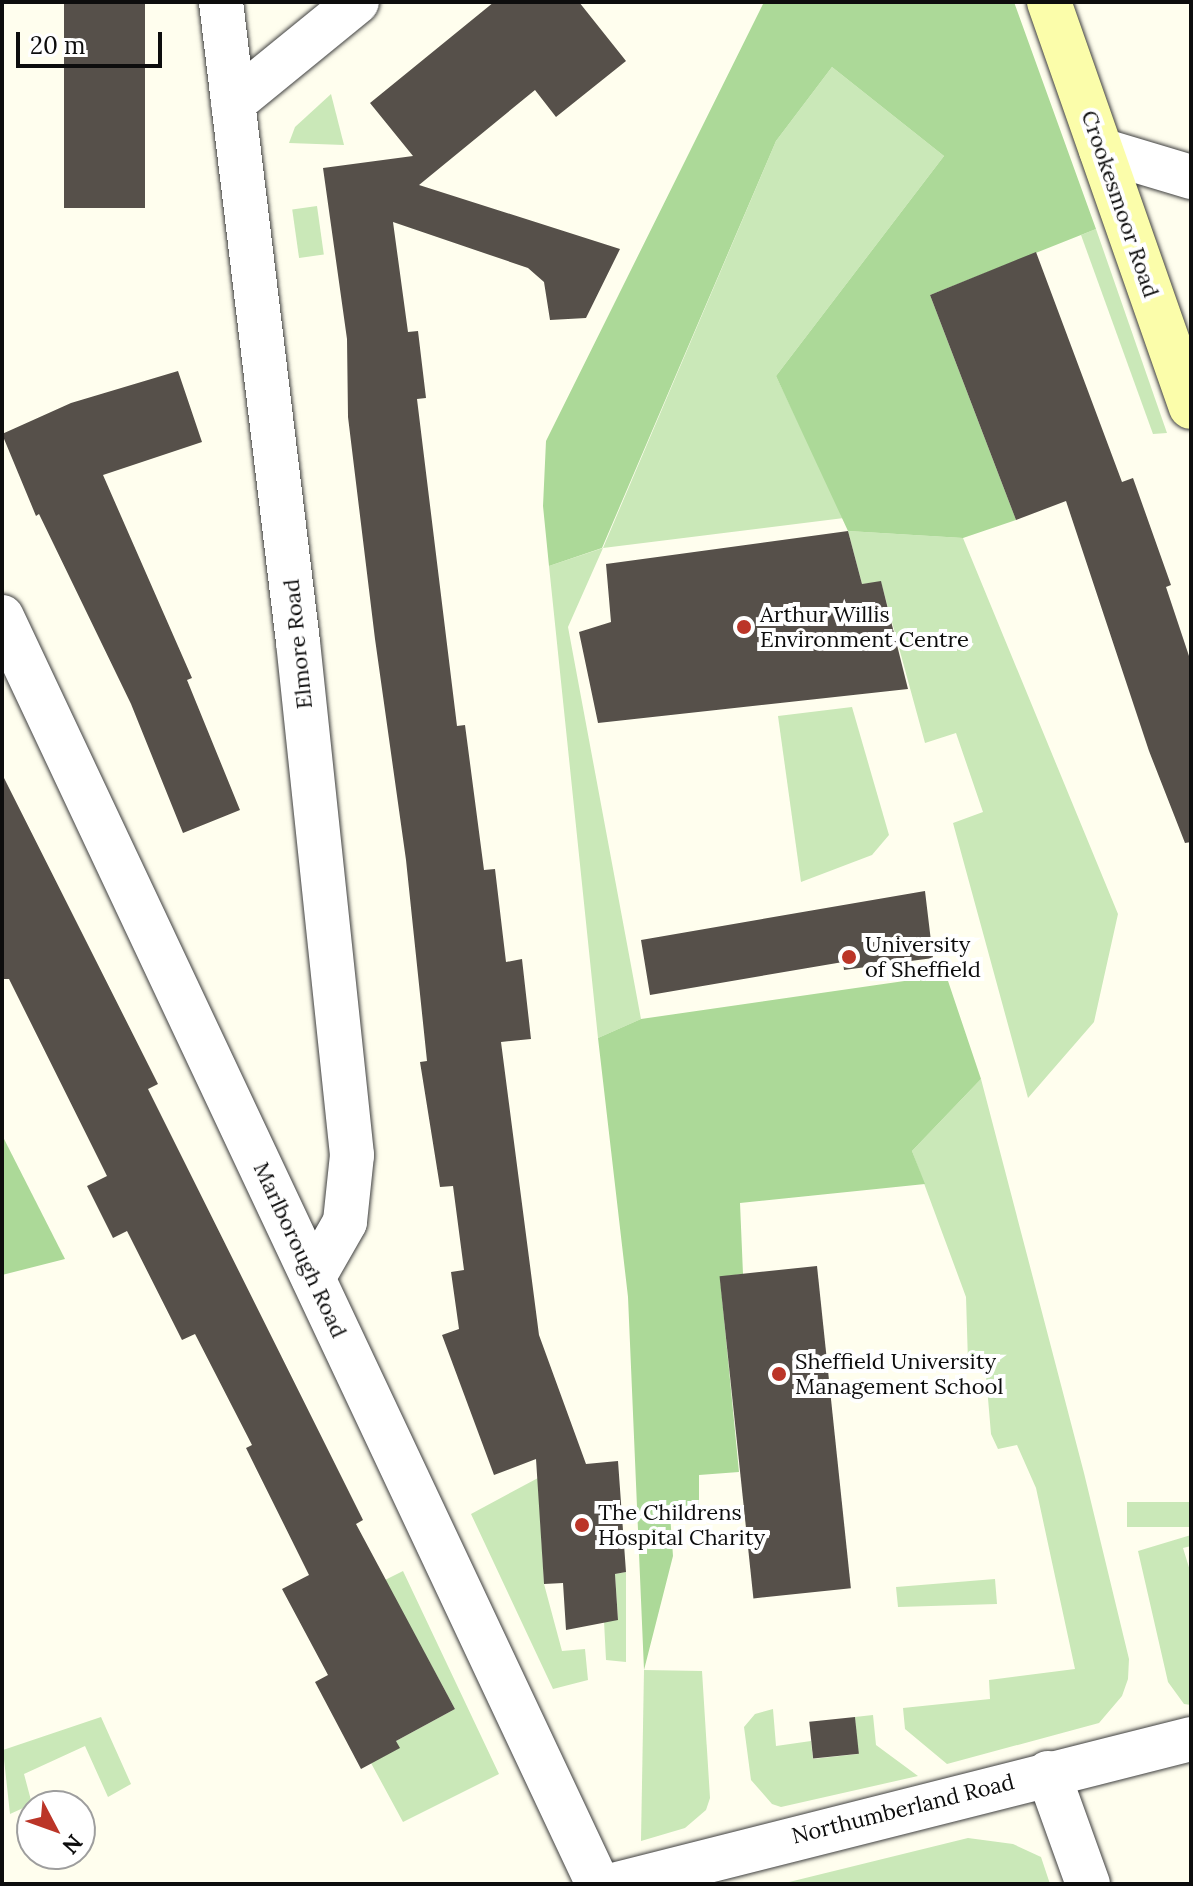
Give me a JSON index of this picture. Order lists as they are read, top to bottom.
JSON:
{
  "streets": {
    "street": [
      "Crookesmoor Road",
      "Elmore Road",
      "Marlborough Road",
      "Northumberland Road"
    ]
  },
  "crossings": [
    ["Elmore Road", "Marlborough Road"]
  ],
  "places": [
    "Arthur Willis Environment Centre",
    "University of Sheffield",
    "Sheffield University Management School",
    "The Childrens Hospital Charity"
  ],
  "scale_bar": "20 m",
  "north": "bottom right"
}
